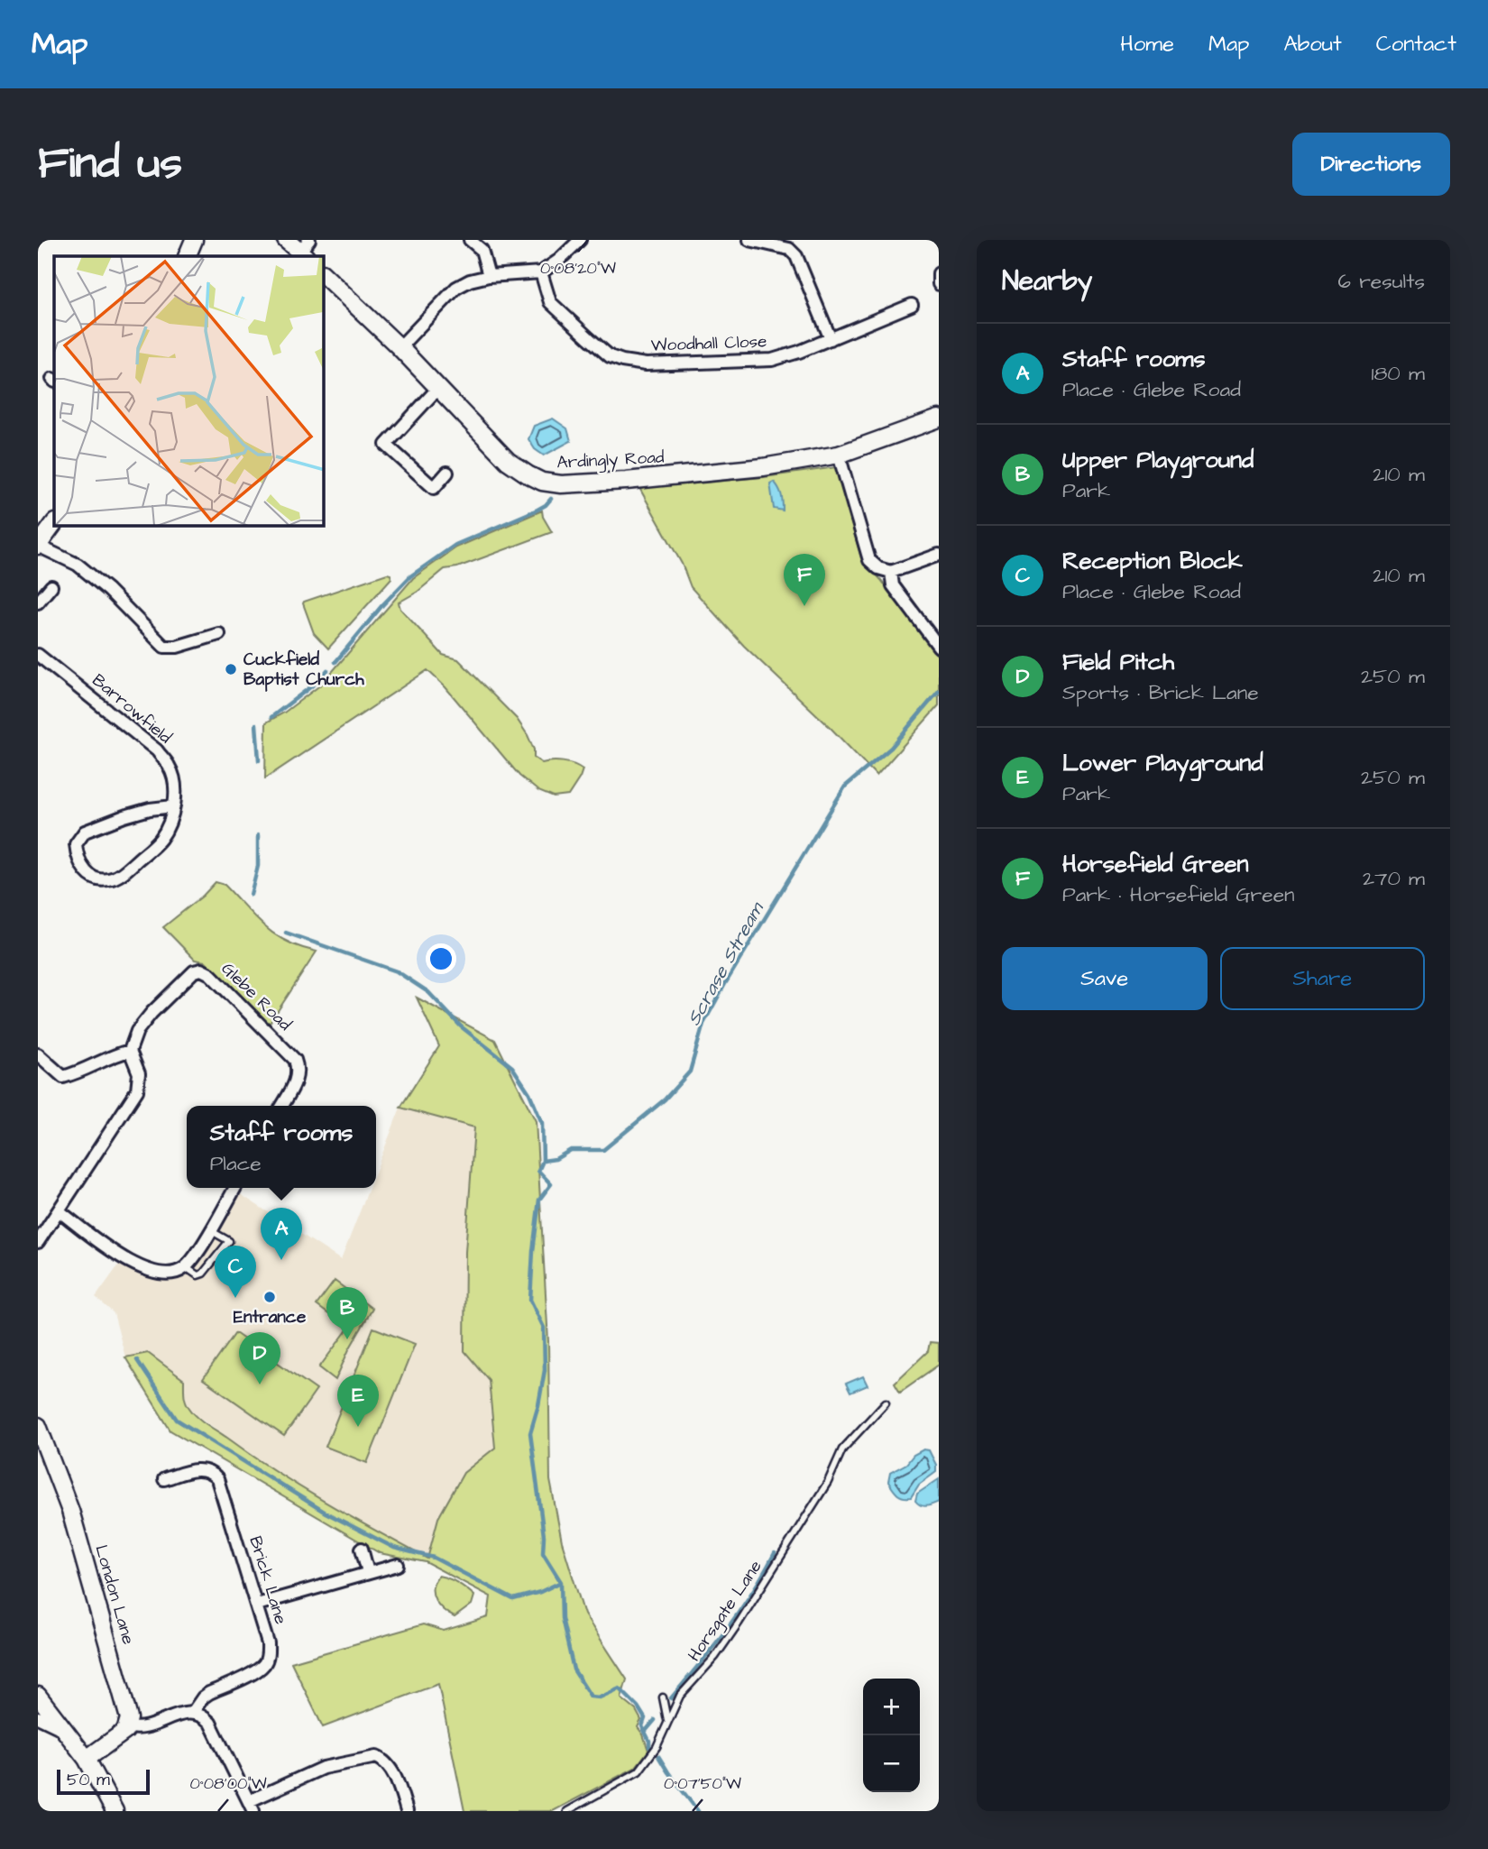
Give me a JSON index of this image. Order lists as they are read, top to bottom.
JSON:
{
  "streets": {
    "street": [
      "Woodhall Close",
      "Ardingly Road",
      "Barrowfield",
      "Glebe Road",
      "Brick Lane",
      "London Lane"
    ],
    "lane": ["Horsgate Lane"]
  },
  "water": ["Scrase Stream"],
  "places": ["Cuckfield Baptist Church", "Entrance"],
  "scale_bar": "50 m",
  "page": {
    "header": "Map",
    "nav": [
      "Home",
      "Map",
      "About",
      "Contact"
    ],
    "buttons": [
      "Directions",
      ["Save", "Share"]
    ],
    "title": "Find us",
    "heading": ["Nearby", "6 results"],
    "list": [
      {
        "mark": "A",
        "name": "Staff rooms",
        "note": "Place · Glebe Road",
        "value": "180 m"
      },
      {
        "mark": "B",
        "name": "Upper Playground",
        "note": "Park",
        "value": "210 m"
      },
      {
        "mark": "C",
        "name": "Reception Block",
        "note": "Place · Glebe Road",
        "value": "210 m"
      },
      {
        "mark": "D",
        "name": "Field Pitch",
        "note": "Sports · Brick Lane",
        "value": "250 m"
      },
      {
        "mark": "E",
        "name": "Lower Playground",
        "note": "Park",
        "value": "250 m"
      },
      {
        "mark": "F",
        "name": "Horsefield Green",
        "note": "Park · Horsefield Green",
        "value": "270 m"
      }
    ],
    "pins": [
      "F",
      "A",
      "C",
      "B",
      "D",
      "E"
    ],
    "popup": ["Staff rooms", "Place"],
    "map_buttons": ["+", "−"],
    "scale": "50 m"
  },
  "coordinates": ["0°08'20\"W", "0°08'00\"W", "0°07'50\"W"]
}
